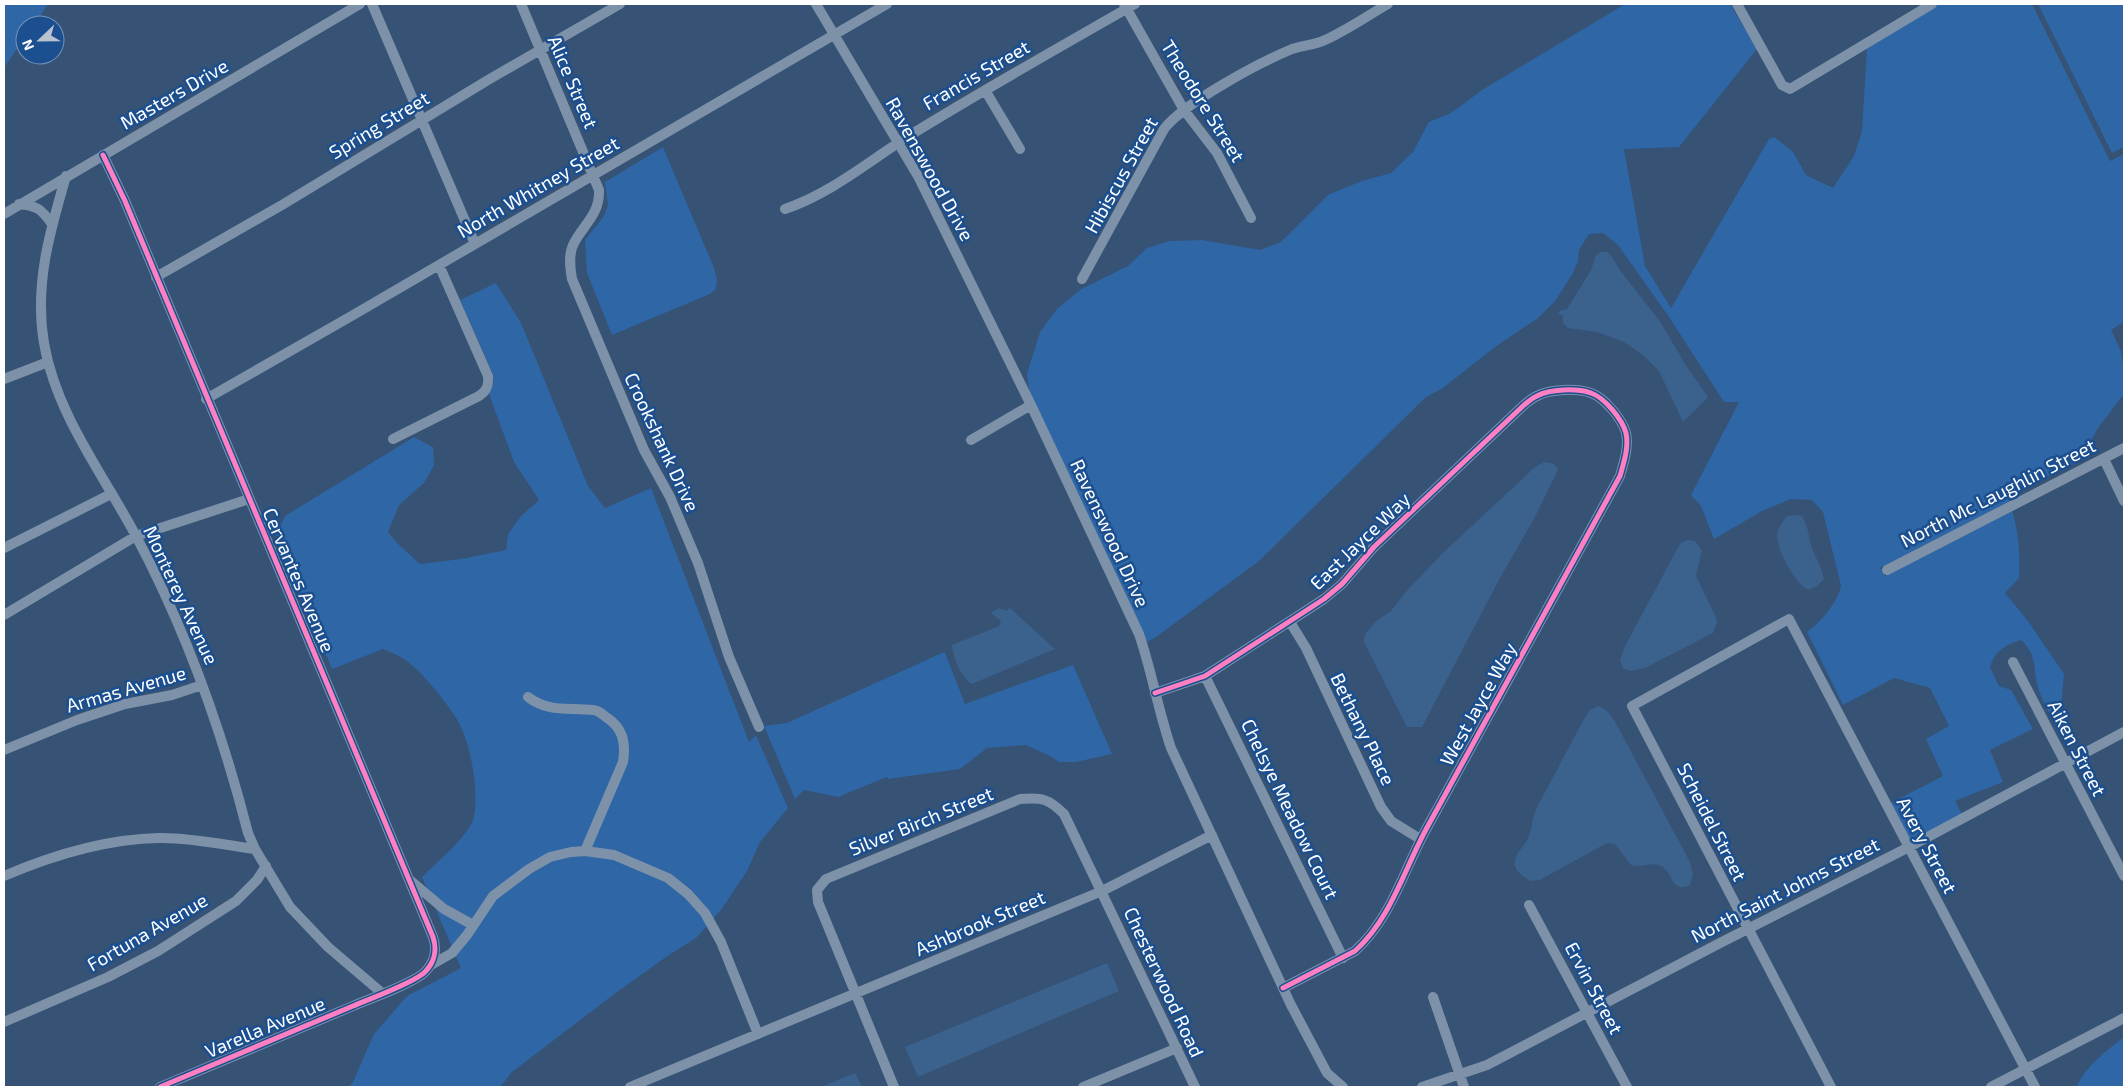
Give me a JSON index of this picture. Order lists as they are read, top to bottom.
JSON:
{
  "streets": {
    "street": [
      "Francis Street",
      "Alice Street",
      "Masters Drive",
      "Theodore Street",
      "Spring Street",
      "Ravenswood Drive",
      "Hibiscus Street",
      "North Whitney Street",
      "Crookshank Drive",
      "North Mc Laughlin Street",
      "East Jayce Way",
      "Cervantes Avenue",
      "Monterey Avenue",
      "Armas Avenue",
      "West Jayce Way",
      "Bethany Place",
      "Aiken Street",
      "Chelsye Meadow Court",
      "Silver Birch Street",
      "Scheidel Street",
      "Avery Street",
      "North Saint Johns Street",
      "Ashbrook Street",
      "Fortuna Avenue",
      "Chesterwood Road",
      "Ervin Street",
      "Varella Avenue"
    ]
  },
  "crossings": [
    ["Francis Street", "Theodore Street"],
    ["Francis Street", "Ravenswood Drive"],
    ["Alice Street", "Spring Street"],
    ["Alice Street", "North Whitney Street"],
    ["Alice Street", "Crookshank Drive"],
    ["Masters Drive", "Cervantes Avenue"],
    ["Masters Drive", "Monterey Avenue"],
    ["Theodore Street", "Hibiscus Street"],
    ["Spring Street", "Cervantes Avenue"],
    ["Ravenswood Drive", "North Whitney Street"],
    ["Ravenswood Drive", "East Jayce Way"],
    ["Ravenswood Drive", "West Jayce Way"],
    ["Ravenswood Drive", "Ashbrook Street"],
    ["North Whitney Street", "Crookshank Drive"],
    ["North Whitney Street", "Cervantes Avenue"],
    ["East Jayce Way", "West Jayce Way"],
    ["East Jayce Way", "Bethany Place"],
    ["East Jayce Way", "Chelsye Meadow Court"],
    ["Monterey Avenue", "Armas Avenue"],
    ["Monterey Avenue", "Fortuna Avenue"],
    ["Monterey Avenue", "Varella Avenue"],
    ["West Jayce Way", "Bethany Place"],
    ["West Jayce Way", "Chelsye Meadow Court"],
    ["Aiken Street", "North Saint Johns Street"],
    ["Silver Birch Street", "Ashbrook Street"],
    ["Silver Birch Street", "Chesterwood Road"],
    ["Scheidel Street", "Avery Street"],
    ["Scheidel Street", "North Saint Johns Street"],
    ["Avery Street", "North Saint Johns Street"],
    ["North Saint Johns Street", "Ervin Street"],
    ["Ashbrook Street", "Chesterwood Road"]
  ],
  "north": "left"
}
